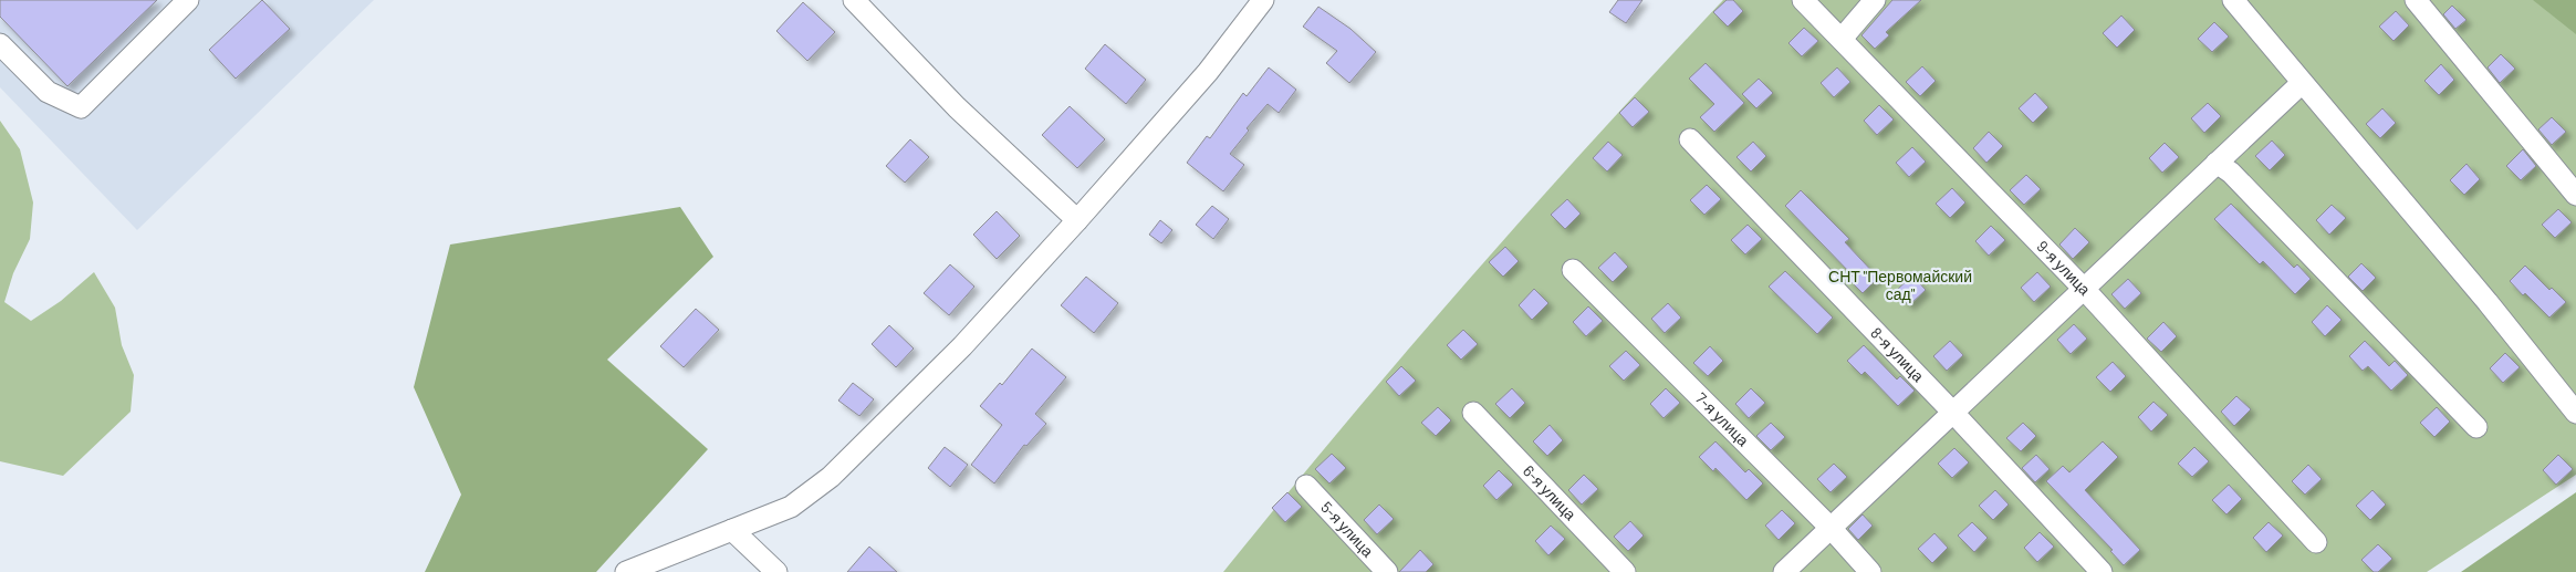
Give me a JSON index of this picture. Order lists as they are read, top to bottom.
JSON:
{
  "streets": {
    "street": [
      "9-я улица",
      "8-я улица",
      "7-я улица",
      "6-я улица",
      "5-я улица"
    ]
  },
  "parks": ["СНТ \"Первомайский сад\""]
}
